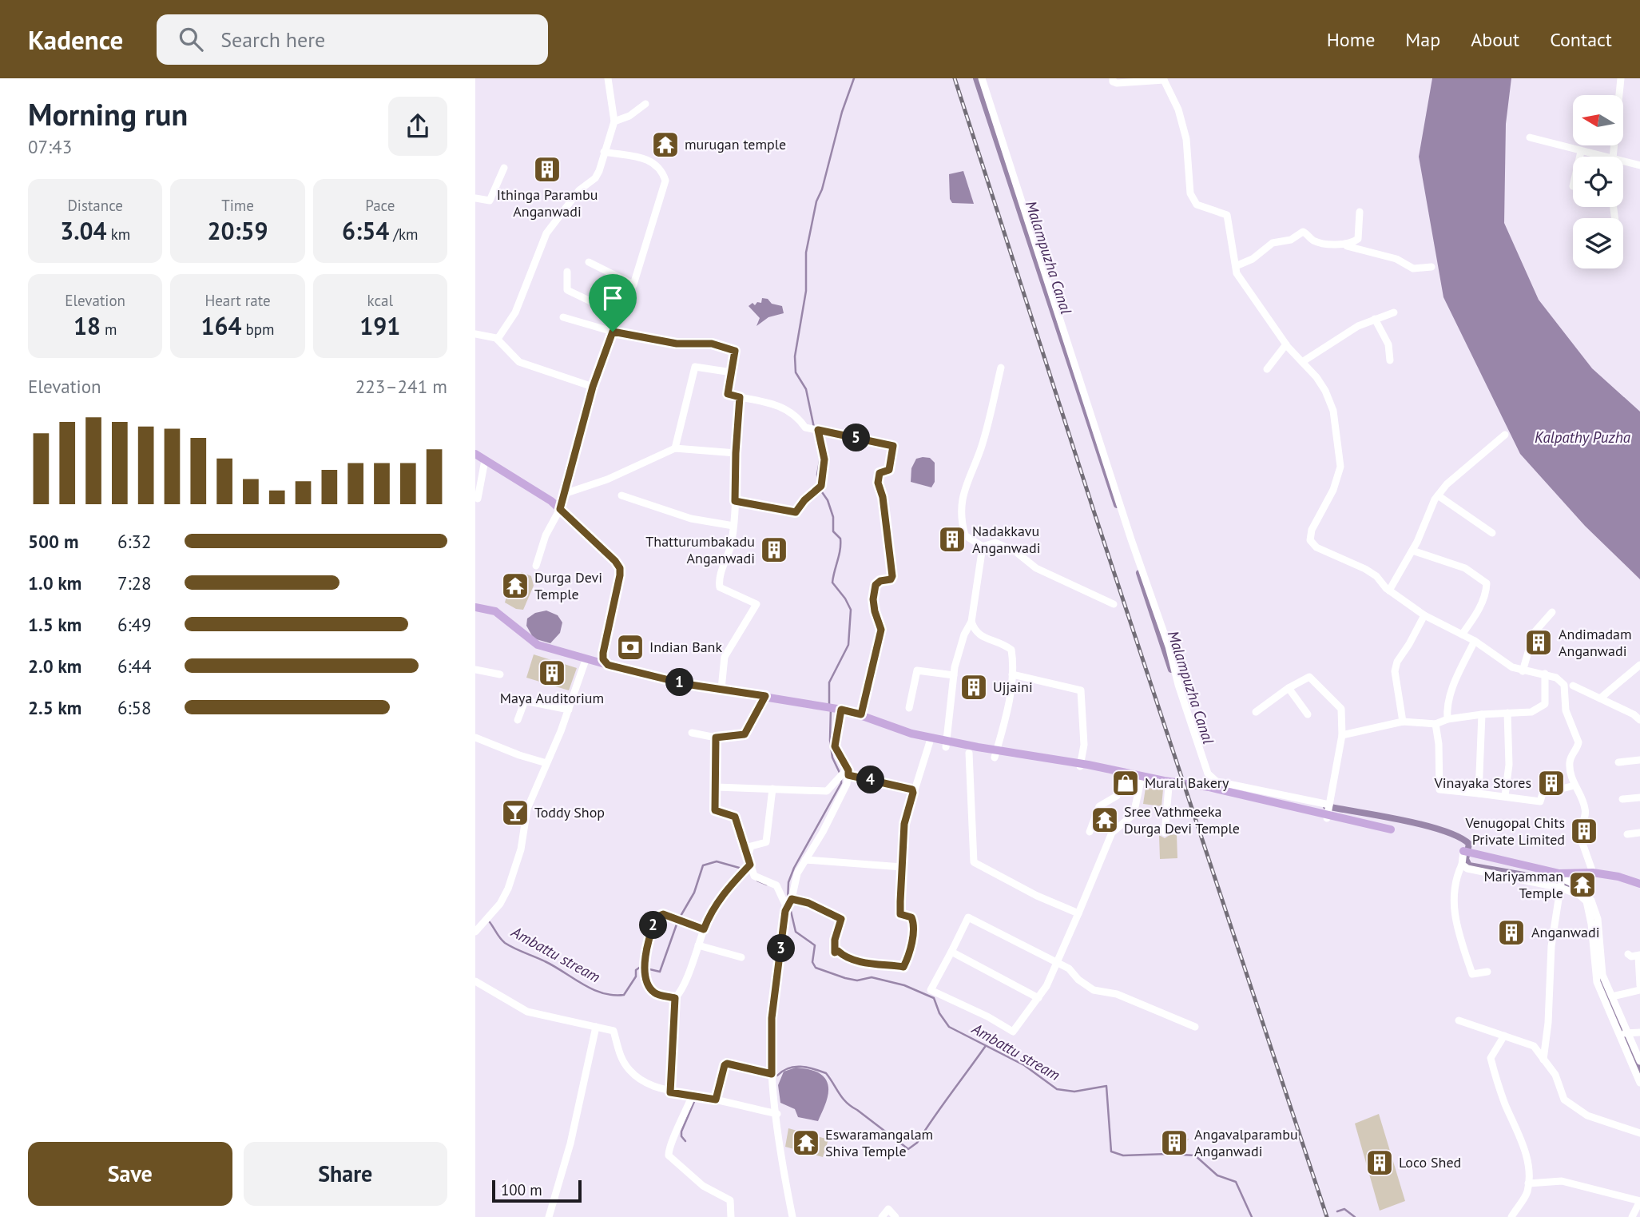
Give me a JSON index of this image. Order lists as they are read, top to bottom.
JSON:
{
  "water": ["Malampuzha Canal", "Kalpathy Puzha", "Ambattu stream"],
  "places": {
    "temple": [
      "murugan temple",
      "Durga Devi Temple",
      "Sree Vathmeeka Durga Devi Temple",
      "Mariyamman Temple",
      "Eswaramangalam Shiva Temple"
    ],
    "building": [
      "Ithinga Parambu Anganwadi",
      "Nadakkavu Anganwadi",
      "Thatturumbakadu Anganwadi",
      "Andimadam Anganwadi",
      "Maya Auditorium",
      "Ujjaini",
      "Vinayaka Stores",
      "Venugopal Chits Private Limited",
      "Anganwadi",
      "Angavalparambu Anganwadi",
      "Loco Shed"
    ],
    "bank": ["Indian Bank"],
    "shop": ["Murali Bakery"],
    "bar": ["Toddy Shop"]
  },
  "scale_bar": "100 m",
  "north": "left",
  "page": {
    "header": "Kadence",
    "search": "Search here",
    "nav": [
      "Home",
      "Map",
      "About",
      "Contact"
    ],
    "heading": ["Morning run", "07:43"],
    "stats": [
      ["Distance", "3.04 km"],
      ["Time", "20:59"],
      ["Pace", "6:54 /km"],
      ["Elevation", "18 m"],
      ["Heart rate", "164 bpm"],
      ["kcal", "191"]
    ],
    "chart": ["Elevation", "223–241 m"],
    "pins": [
      "5",
      "1",
      "4",
      "2",
      "3"
    ],
    "list": [
      {
        "name": "500 m",
        "note": "6:32"
      },
      {
        "name": "1.0 km",
        "note": "7:28"
      },
      {
        "name": "1.5 km",
        "note": "6:49"
      },
      {
        "name": "2.0 km",
        "note": "6:44"
      },
      {
        "name": "2.5 km",
        "note": "6:58"
      }
    ],
    "buttons": ["Save", "Share"],
    "scale": "100 m"
  }
}
